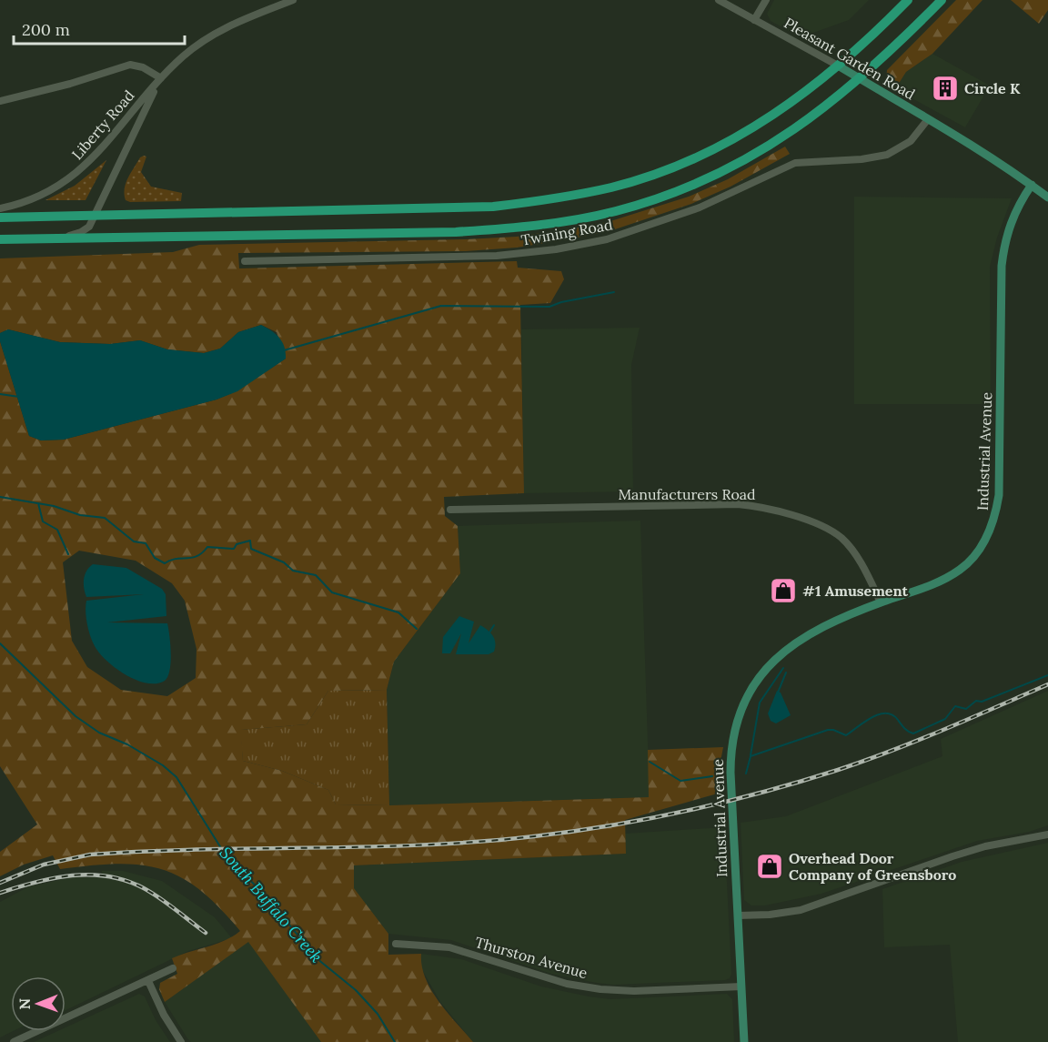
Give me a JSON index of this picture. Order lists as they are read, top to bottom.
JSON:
{
  "streets": {
    "main road": ["Pleasant Garden Road", "Industrial Avenue"],
    "street": [
      "Liberty Road",
      "Twining Road",
      "Manufacturers Road",
      "Thurston Avenue"
    ]
  },
  "crossings": [
    ["Pleasant Garden Road", "Twining Road"],
    ["Pleasant Garden Road", "Industrial Avenue"],
    ["Industrial Avenue", "Manufacturers Road"],
    ["Industrial Avenue", "Thurston Avenue"]
  ],
  "water": ["South Buffalo Creek"],
  "places": {
    "building": ["Circle K"],
    "shop": ["#1 Amusement", "Overhead Door Company of Greensboro"]
  },
  "scale_bar": "200 m",
  "north": "left"
}
